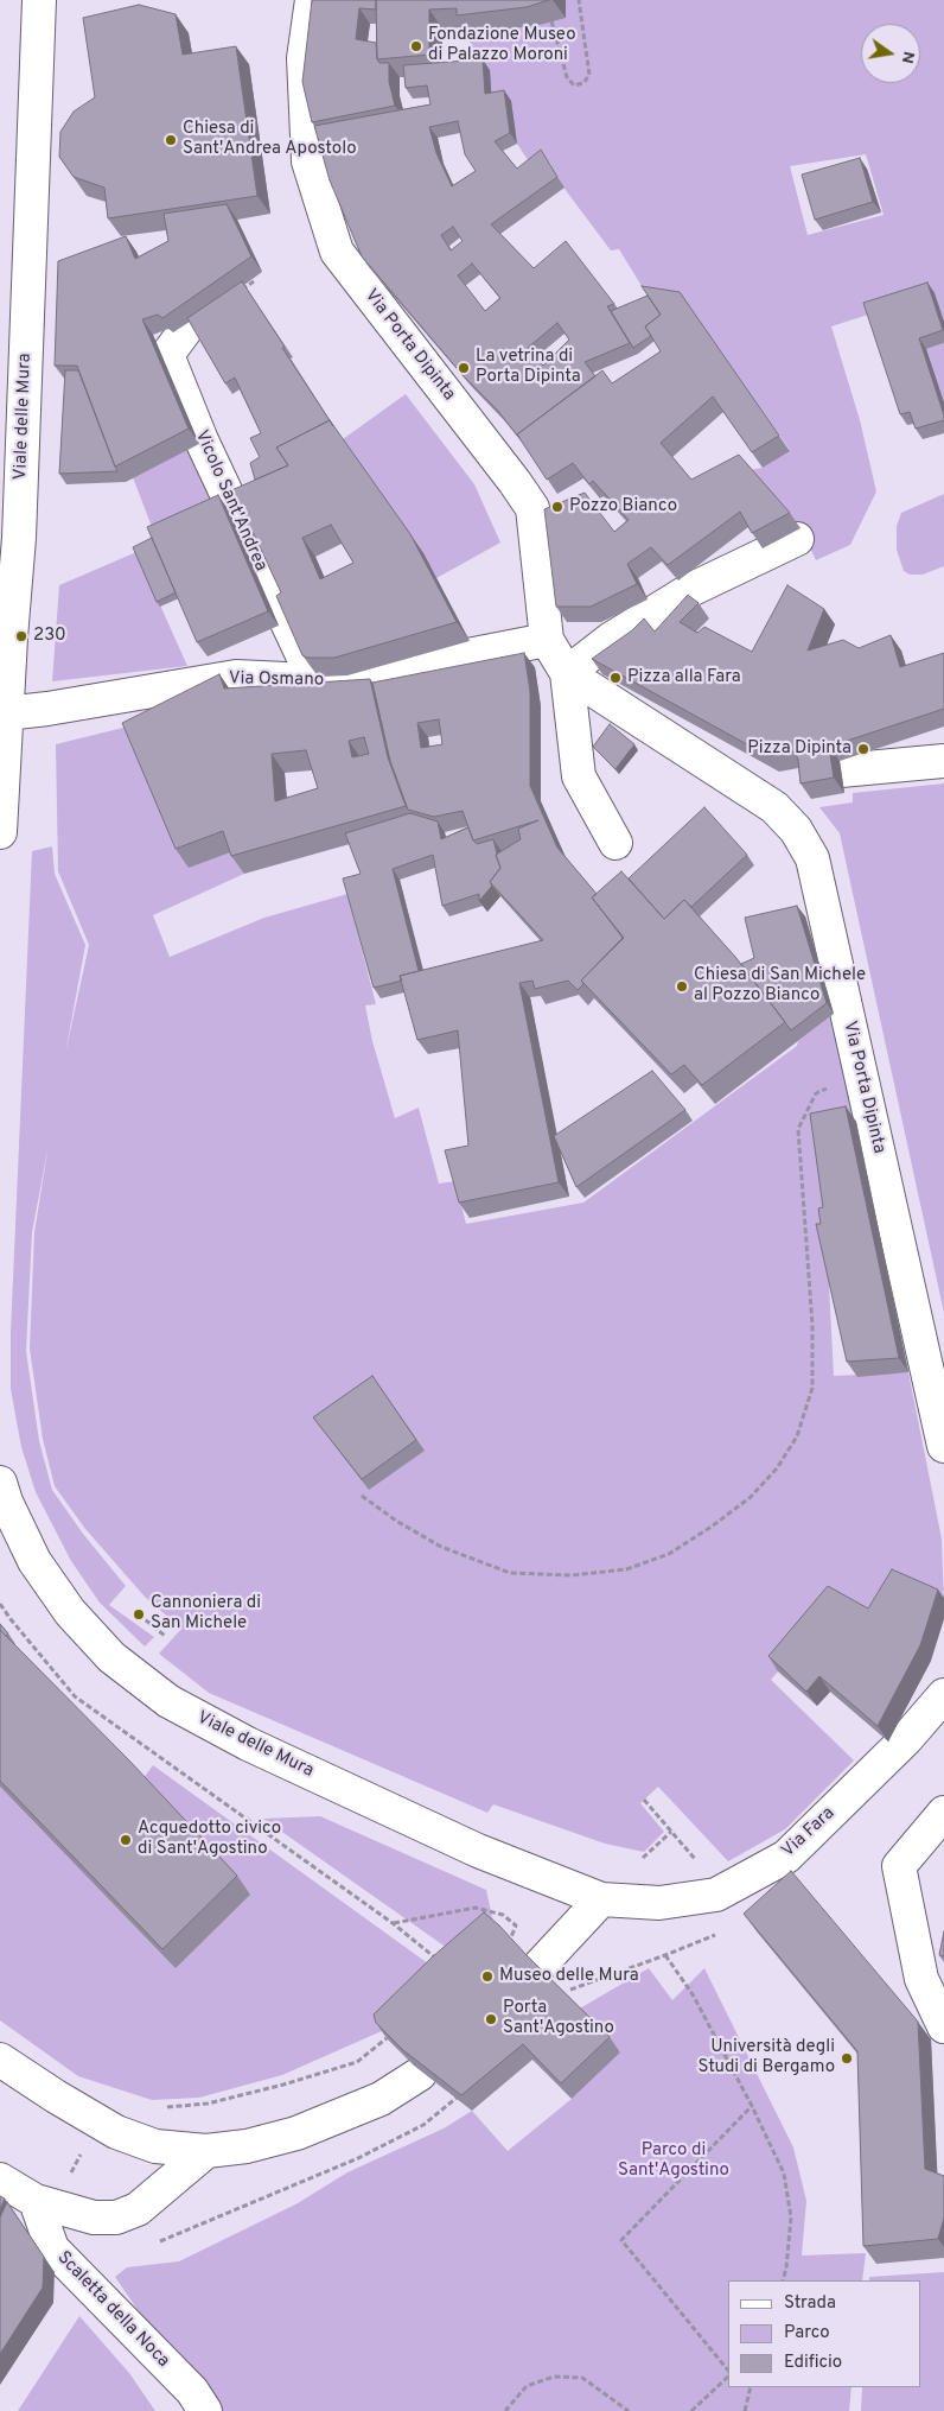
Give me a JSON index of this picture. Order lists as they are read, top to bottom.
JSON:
{
  "streets": {
    "street": [
      "Via Porta Dipinta",
      "Viale delle Mura",
      "Vicolo Sant'Andrea",
      "Via Osmano",
      "Via Fara",
      "Scaletta della Noca"
    ]
  },
  "crossings": [
    ["Via Porta Dipinta", "Via Osmano"],
    ["Viale delle Mura", "Via Osmano"],
    ["Viale delle Mura", "Via Fara"],
    ["Vicolo Sant'Andrea", "Via Osmano"]
  ],
  "parks": ["Parco di Sant'Agostino"],
  "places": [
    "Fondazione Museo di Palazzo Moroni",
    "Chiesa di Sant'Andrea Apostolo",
    "La vetrina di Porta Dipinta",
    "Pozzo Bianco",
    "230",
    "Pizza alla Fara",
    "Pizza Dipinta",
    "Chiesa di San Michele al Pozzo Bianco",
    "Cannoniera di San Michele",
    "Acquedotto civico di Sant'Agostino",
    "Museo delle Mura",
    "Porta Sant'Agostino",
    "Università degli Studi di Bergamo"
  ],
  "legend": ["Strada", "Parco", "Edificio"],
  "north": "right"
}
